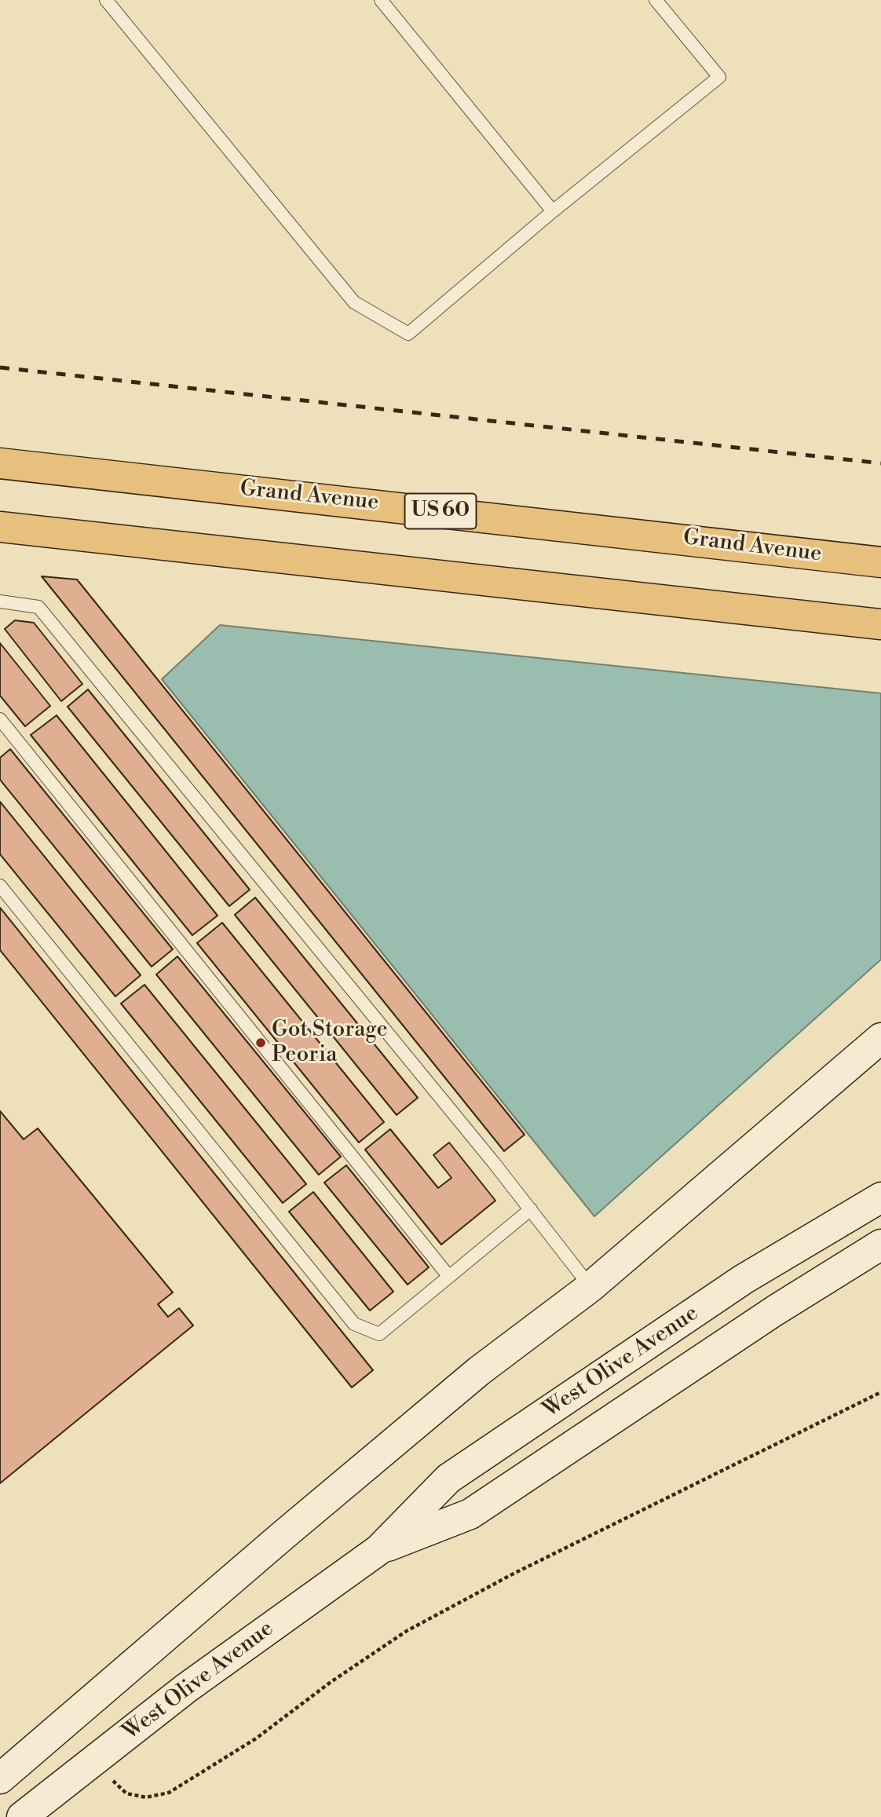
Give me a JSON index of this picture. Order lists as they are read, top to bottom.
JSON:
{
  "streets": {
    "highway": ["Grand Avenue", "US 60"],
    "main road": ["West Olive Avenue"]
  },
  "places": ["Got Storage Peoria"]
}
